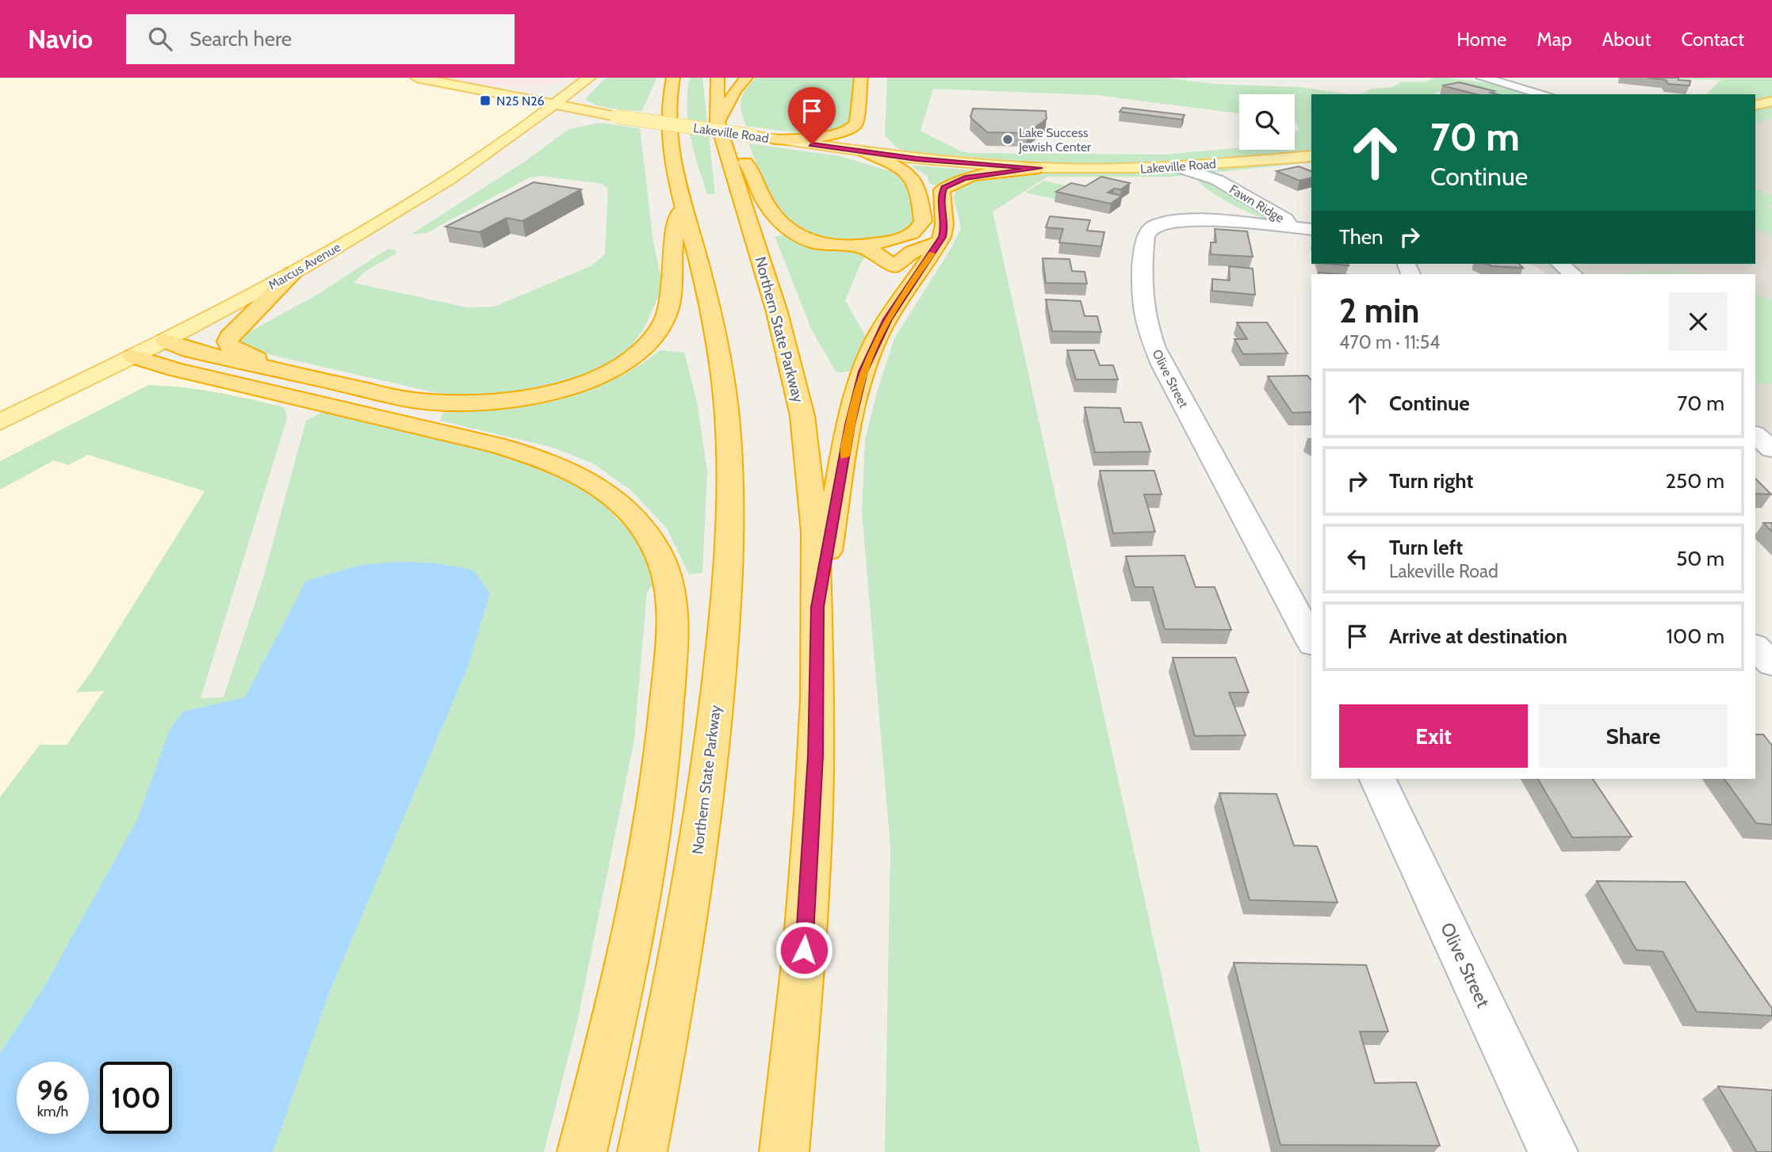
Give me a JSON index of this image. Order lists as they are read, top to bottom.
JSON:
{
  "streets": {
    "highway": ["Northern State Parkway"],
    "main road": ["Lakeville Road", "Marcus Avenue"],
    "street": ["Fawn Ridge", "Olive Street"]
  },
  "crossings": [
    ["Lakeville Road", "Fawn Ridge"],
    ["Lakeville Road", "Marcus Avenue"],
    ["Fawn Ridge", "Olive Street"]
  ],
  "places": {
    "transit": ["N25 N26"],
    "other": ["Lake Success Jewish Center"]
  },
  "page": {
    "header": "Navio",
    "search": "Search here",
    "nav": [
      "Home",
      "Map",
      "About",
      "Contact"
    ],
    "turn": ["70 m", "Continue"],
    "then": "Then",
    "heading": ["2 min", "470 m · 11:54"],
    "list": [
      {
        "name": "Continue",
        "value": "70 m"
      },
      {
        "name": "Turn right",
        "value": "250 m"
      },
      {
        "name": "Turn left",
        "note": "Lakeville Road",
        "value": "50 m"
      },
      {
        "name": "Arrive at destination",
        "value": "100 m"
      }
    ],
    "buttons": ["Exit", "Share"],
    "speed": "96 km/h",
    "limit": "100"
  }
}
